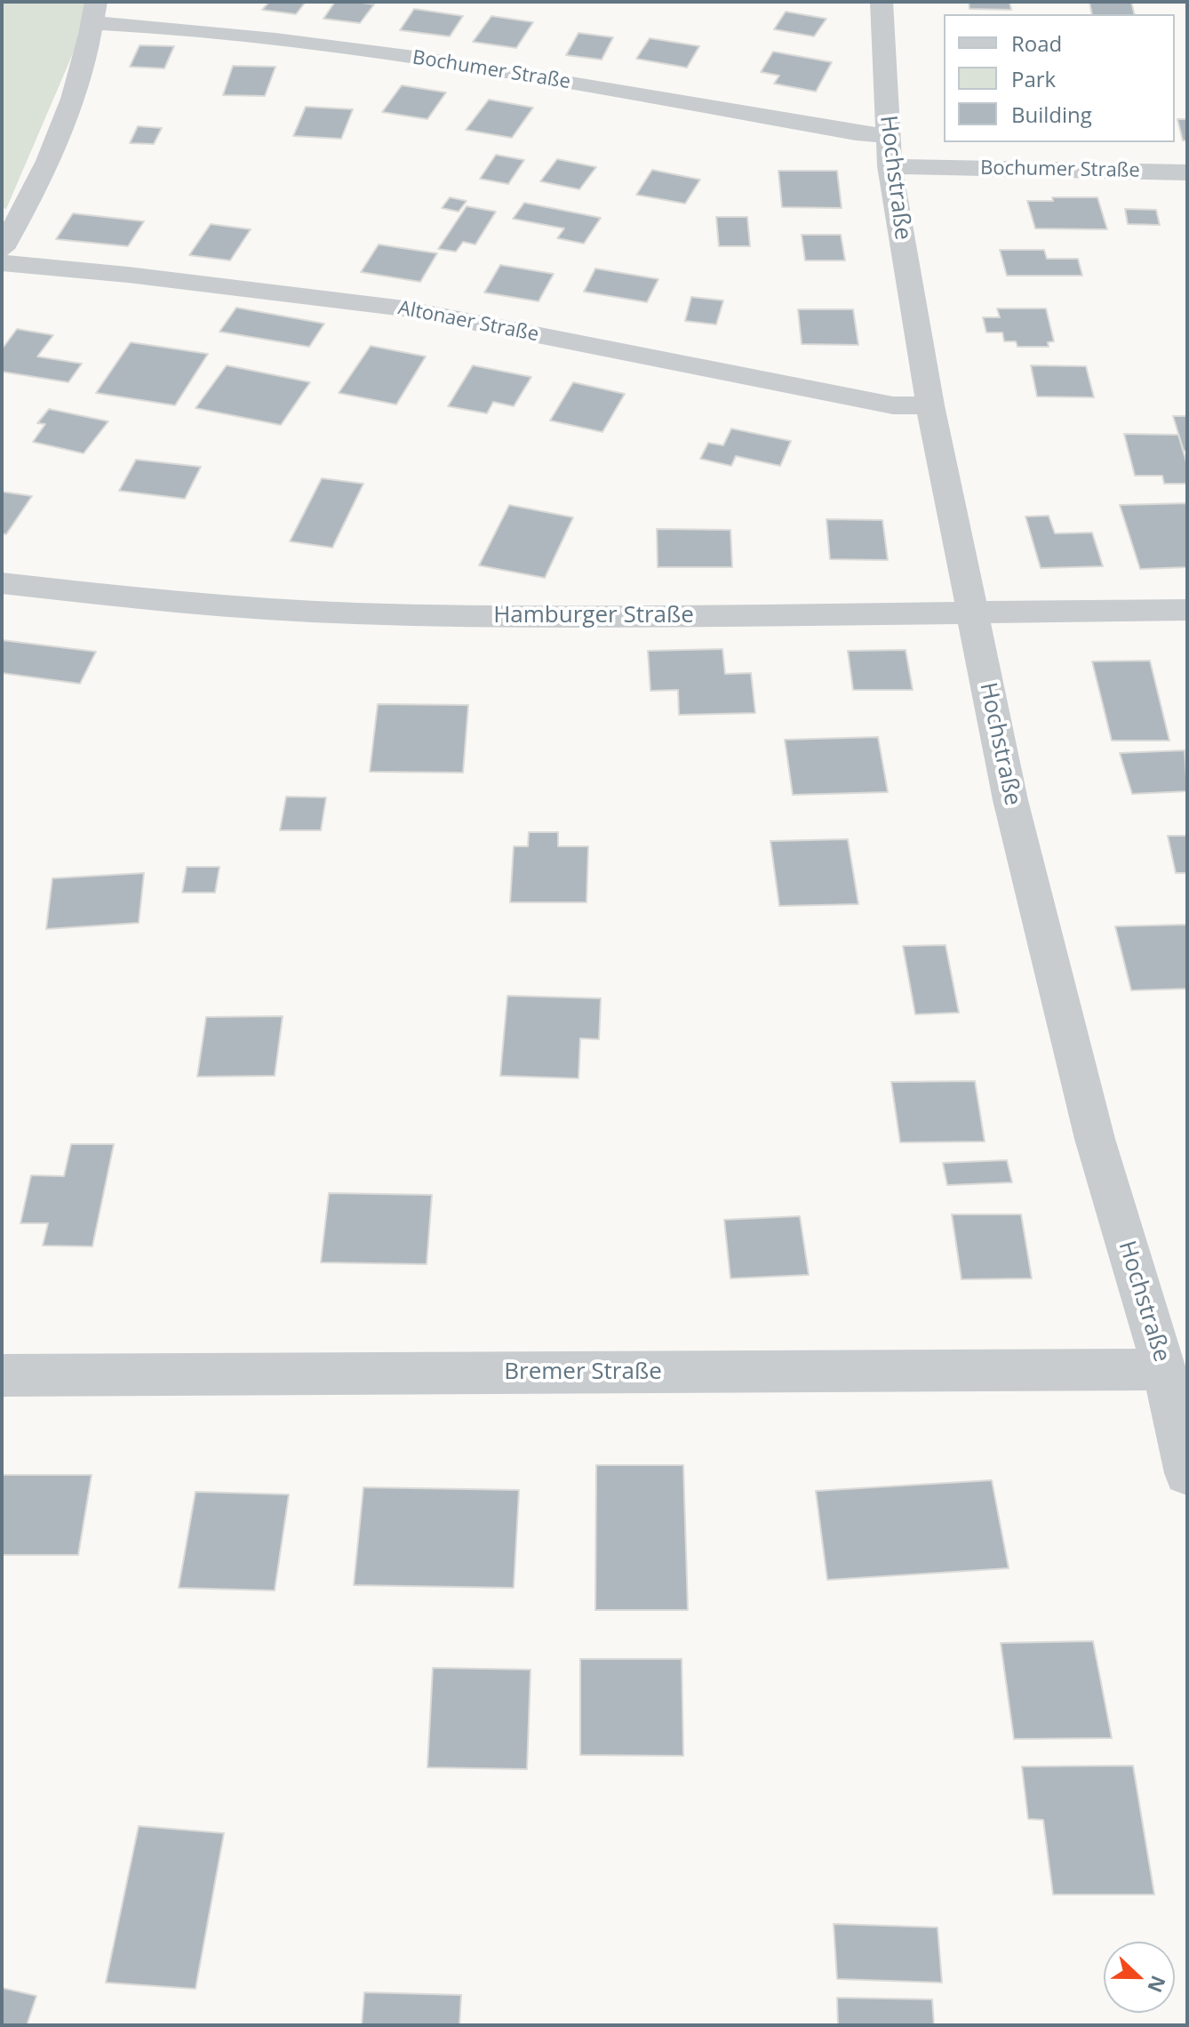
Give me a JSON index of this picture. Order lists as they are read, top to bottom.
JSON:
{
  "streets": {
    "street": [
      "Bochumer Straße",
      "Hochstraße",
      "Altonaer Straße",
      "Hamburger Straße",
      "Bremer Straße"
    ]
  },
  "crossings": [
    ["Bochumer Straße", "Hochstraße"],
    ["Hochstraße", "Altonaer Straße"],
    ["Hochstraße", "Hamburger Straße"],
    ["Hochstraße", "Bremer Straße"]
  ],
  "legend": ["Road", "Park", "Building"],
  "north": "right"
}
